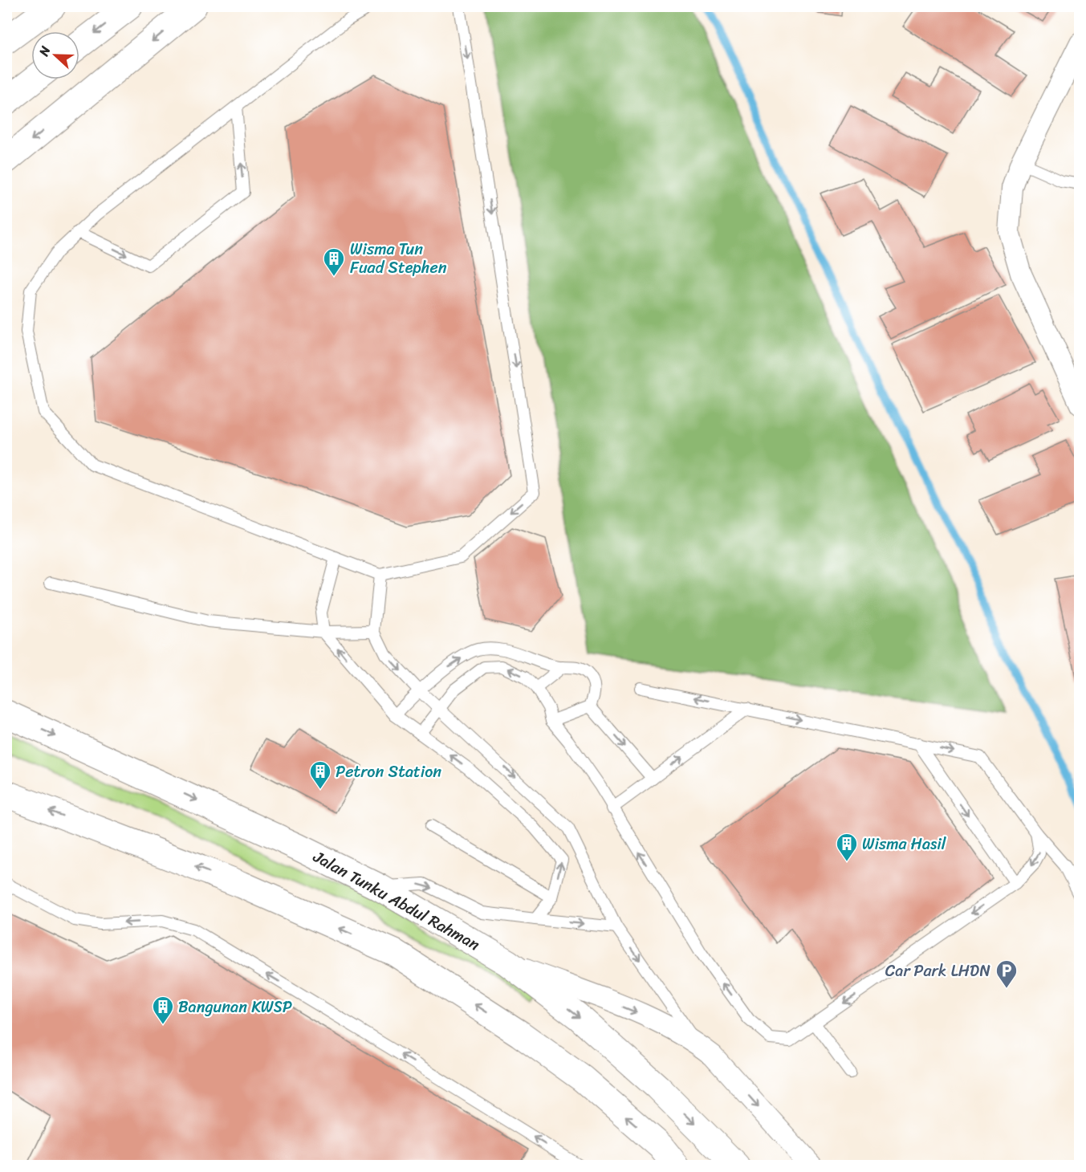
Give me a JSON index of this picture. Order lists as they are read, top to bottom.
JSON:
{
  "streets": {
    "main road": ["Jalan Tunku Abdul Rahman"]
  },
  "places": {
    "building": [
      "Wisma Tun Fuad Stephen",
      "Petron Station",
      "Wisma Hasil",
      "Bangunan KWSP"
    ],
    "parking": ["Car Park LHDN"]
  },
  "north": "left"
}
